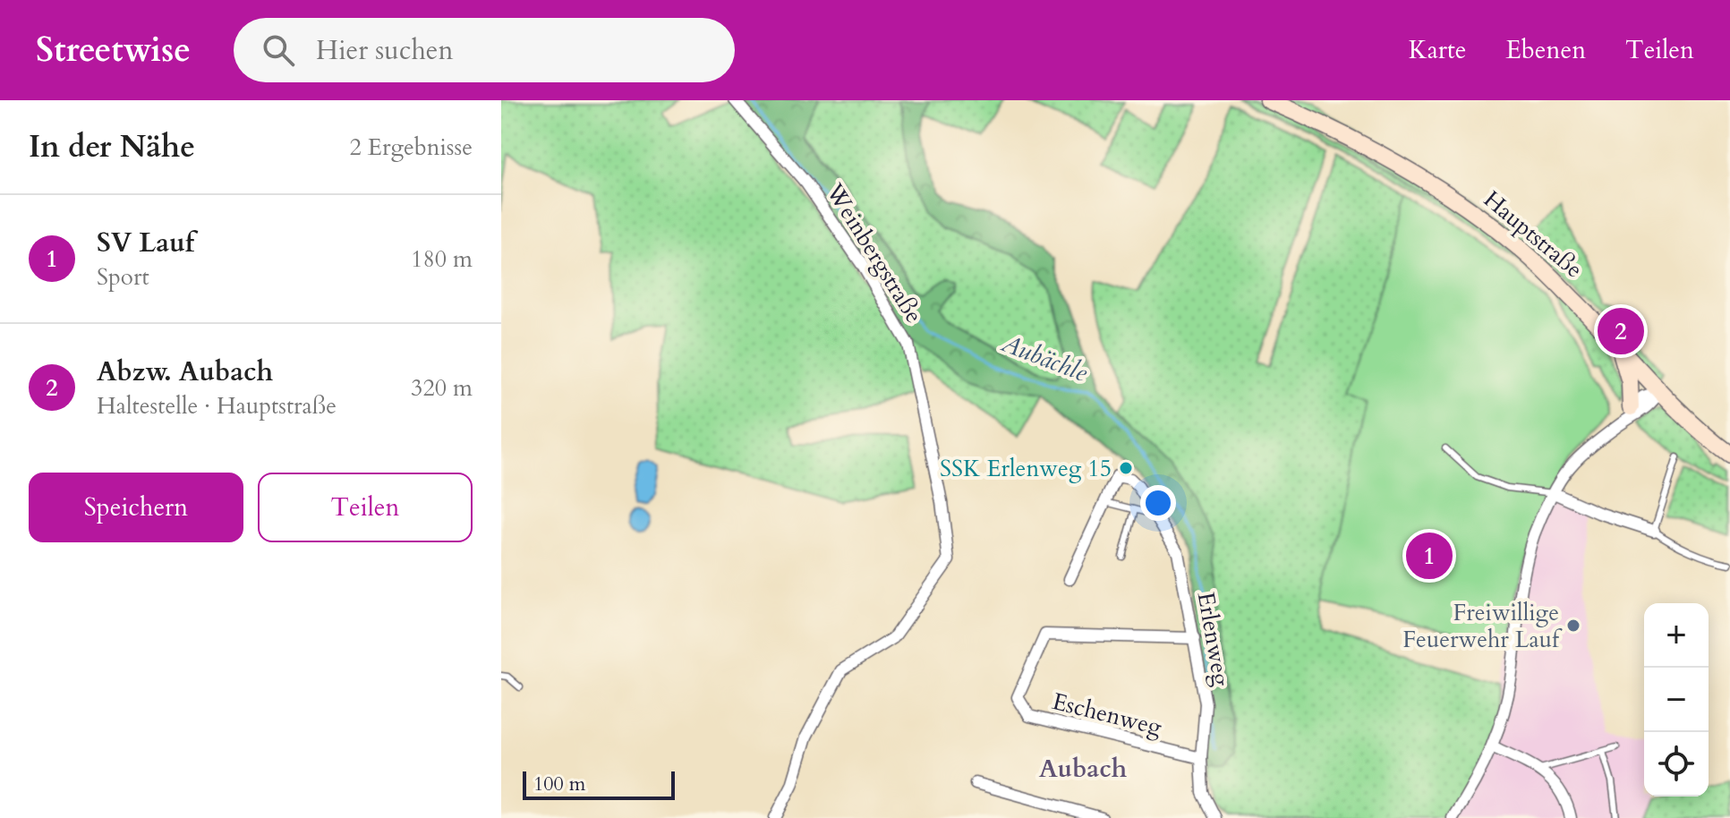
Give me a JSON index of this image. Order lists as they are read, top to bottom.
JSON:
{
  "streets": {
    "main road": ["Hauptstraße"],
    "street": ["Weinbergstraße", "Erlenweg", "Eschenweg"]
  },
  "crossings": [
    ["Erlenweg", "Eschenweg"]
  ],
  "districts": ["Aubach"],
  "water": ["Aubächle"],
  "places": ["SSK Erlenweg 15", "Freiwillige Feuerwehr Lauf"],
  "scale_bar": "100 m",
  "page": {
    "header": "Streetwise",
    "search": "Hier suchen",
    "nav": ["Karte", "Ebenen", "Teilen"],
    "heading": ["In der Nähe", "2 Ergebnisse"],
    "list": [
      {
        "mark": "1",
        "name": "SV Lauf",
        "note": "Sport",
        "value": "180 m"
      },
      {
        "mark": "2",
        "name": "Abzw. Aubach",
        "note": "Haltestelle · Hauptstraße",
        "value": "320 m"
      }
    ],
    "pins": ["2", "1"],
    "buttons": ["Speichern", "Teilen"],
    "map_buttons": ["+", "−"],
    "scale": "100 m"
  }
}
